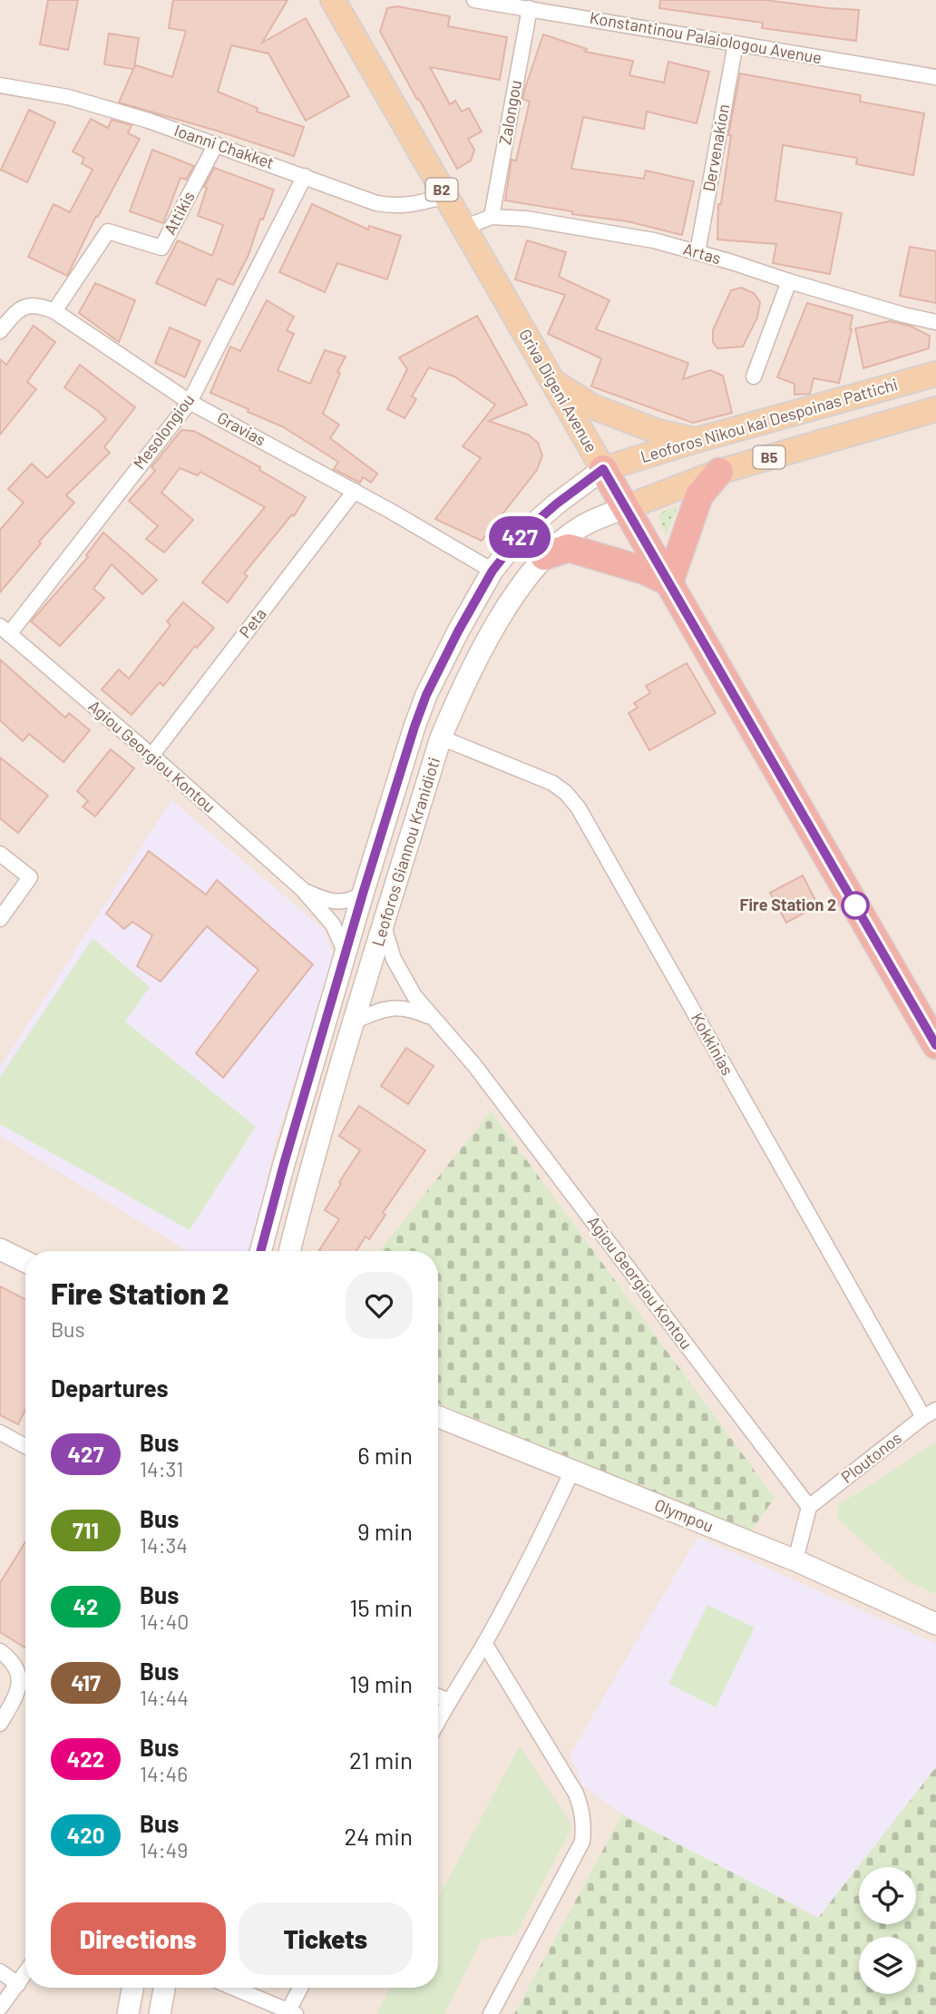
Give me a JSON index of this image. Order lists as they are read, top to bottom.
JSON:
{
  "streets": {
    "highway": ["B2", "Griva Digeni Avenue"],
    "main road": [
      "Leoforos Nikou kai Despoinas Pattichi",
      "B5",
      "Leoforos Giannou Kranidioti",
      "Olympou"
    ],
    "street": [
      "Konstantinou Palaiologou Avenue",
      "Zalongou",
      "Ioanni Chakket",
      "Dervenakion",
      "Attikis",
      "Artas",
      "Gravias",
      "Mesolongiou",
      "Peta",
      "Agiou Georgiou Kontou",
      "Kokkinias",
      "Ploutonos"
    ]
  },
  "crossings": [
    ["Konstantinou Palaiologou Avenue", "Zalongou"],
    ["Konstantinou Palaiologou Avenue", "Dervenakion"],
    ["Zalongou", "Artas"],
    ["Ioanni Chakket", "Attikis"],
    ["Ioanni Chakket", "Griva Digeni Avenue"],
    ["Ioanni Chakket", "Mesolongiou"],
    ["Dervenakion", "Artas"],
    ["Attikis", "Gravias"],
    ["Artas", "Griva Digeni Avenue"],
    ["Griva Digeni Avenue", "Leoforos Nikou kai Despoinas Pattichi"],
    ["Griva Digeni Avenue", "B5"],
    ["Griva Digeni Avenue", "Leoforos Giannou Kranidioti"],
    ["Leoforos Nikou kai Despoinas Pattichi", "Leoforos Giannou Kranidioti"],
    ["Gravias", "Mesolongiou"],
    ["Gravias", "Peta"],
    ["Gravias", "Leoforos Giannou Kranidioti"],
    ["Mesolongiou", "Agiou Georgiou Kontou"],
    ["B5", "Leoforos Giannou Kranidioti"],
    ["Peta", "Agiou Georgiou Kontou"],
    ["Agiou Georgiou Kontou", "Leoforos Giannou Kranidioti"],
    ["Agiou Georgiou Kontou", "Ploutonos"],
    ["Leoforos Giannou Kranidioti", "Kokkinias"],
    ["Kokkinias", "Ploutonos"]
  ],
  "places": ["Fire Station 2"],
  "lines": ["bus line 427"],
  "page": {
    "on_map": "427",
    "heading": [
      ["Fire Station 2", "Bus"],
      "Departures"
    ],
    "list": [
      {
        "mark": "427",
        "name": "Bus",
        "note": "14:31",
        "value": "6 min"
      },
      {
        "mark": "711",
        "name": "Bus",
        "note": "14:34",
        "value": "9 min"
      },
      {
        "mark": "42",
        "name": "Bus",
        "note": "14:40",
        "value": "15 min"
      },
      {
        "mark": "417",
        "name": "Bus",
        "note": "14:44",
        "value": "19 min"
      },
      {
        "mark": "422",
        "name": "Bus",
        "note": "14:46",
        "value": "21 min"
      },
      {
        "mark": "420",
        "name": "Bus",
        "note": "14:49",
        "value": "24 min"
      }
    ],
    "buttons": ["Directions", "Tickets"]
  }
}
